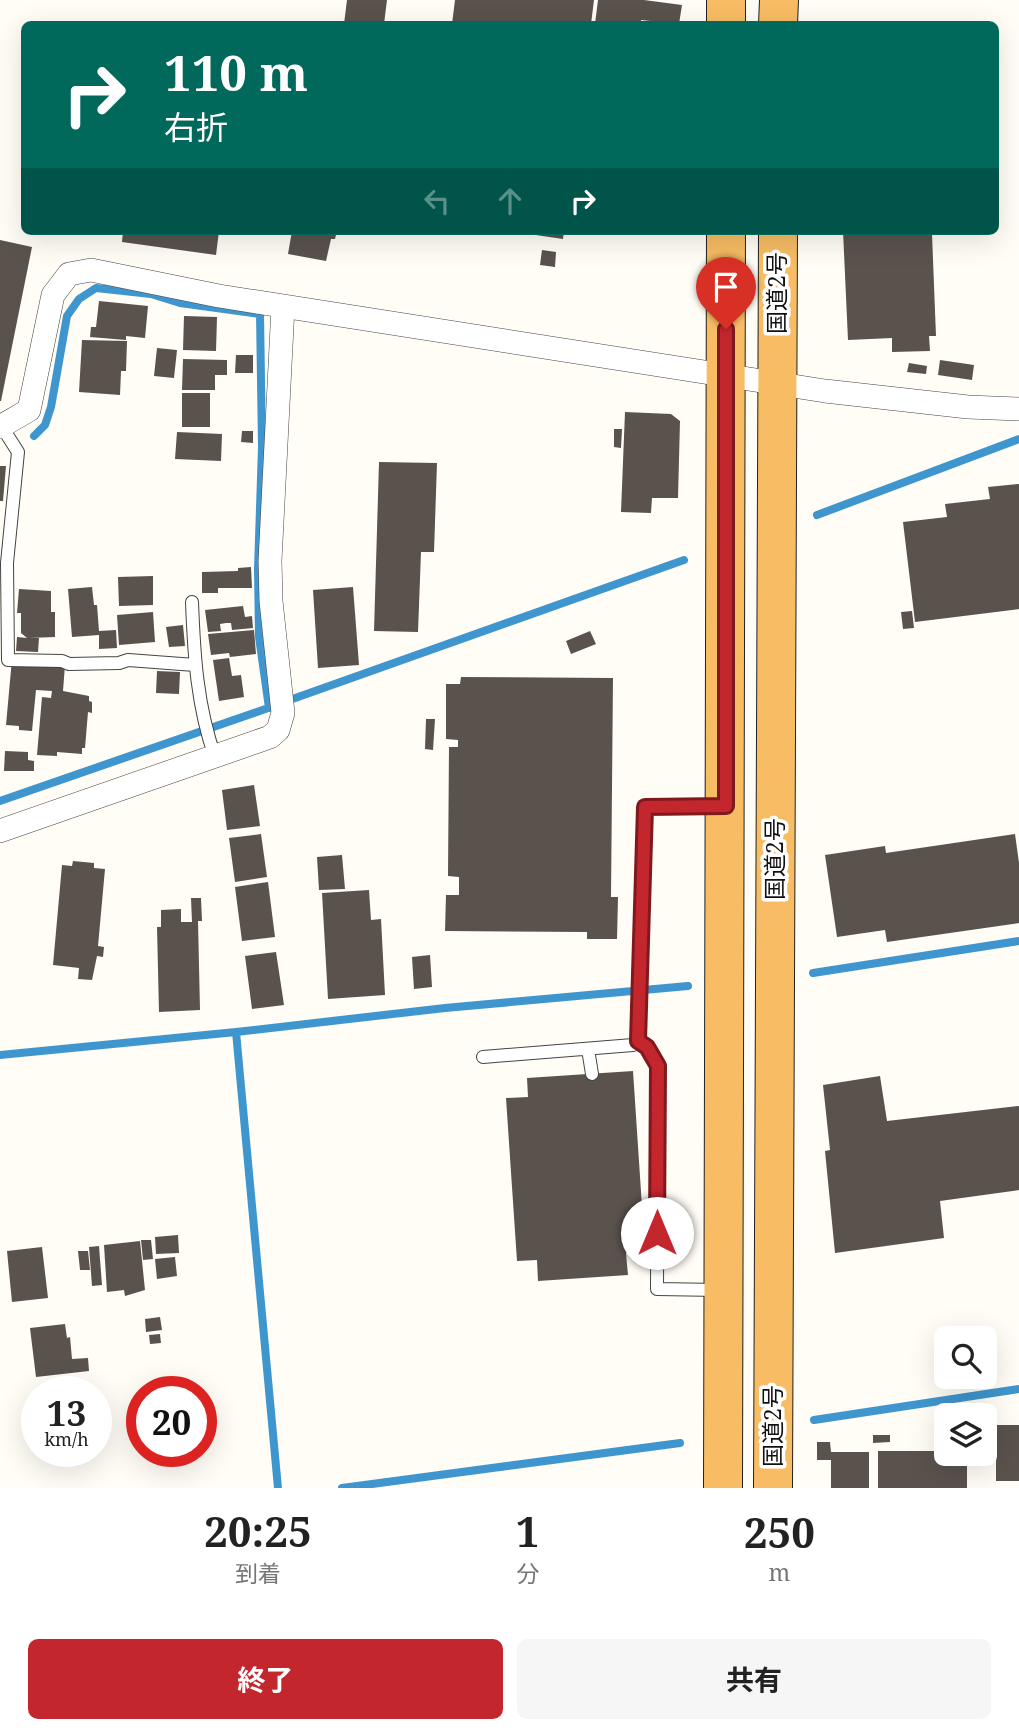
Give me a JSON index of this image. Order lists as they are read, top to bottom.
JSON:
{
  "streets": {
    "highway": ["国道2号"]
  },
  "page": {
    "turn": ["110 m", "右折"],
    "speed": "13 km/h",
    "limit": "20",
    "eta": [
      "20:25",
      "到着",
      "1",
      "分",
      "250",
      "m"
    ],
    "buttons": ["終了", "共有"]
  }
}
